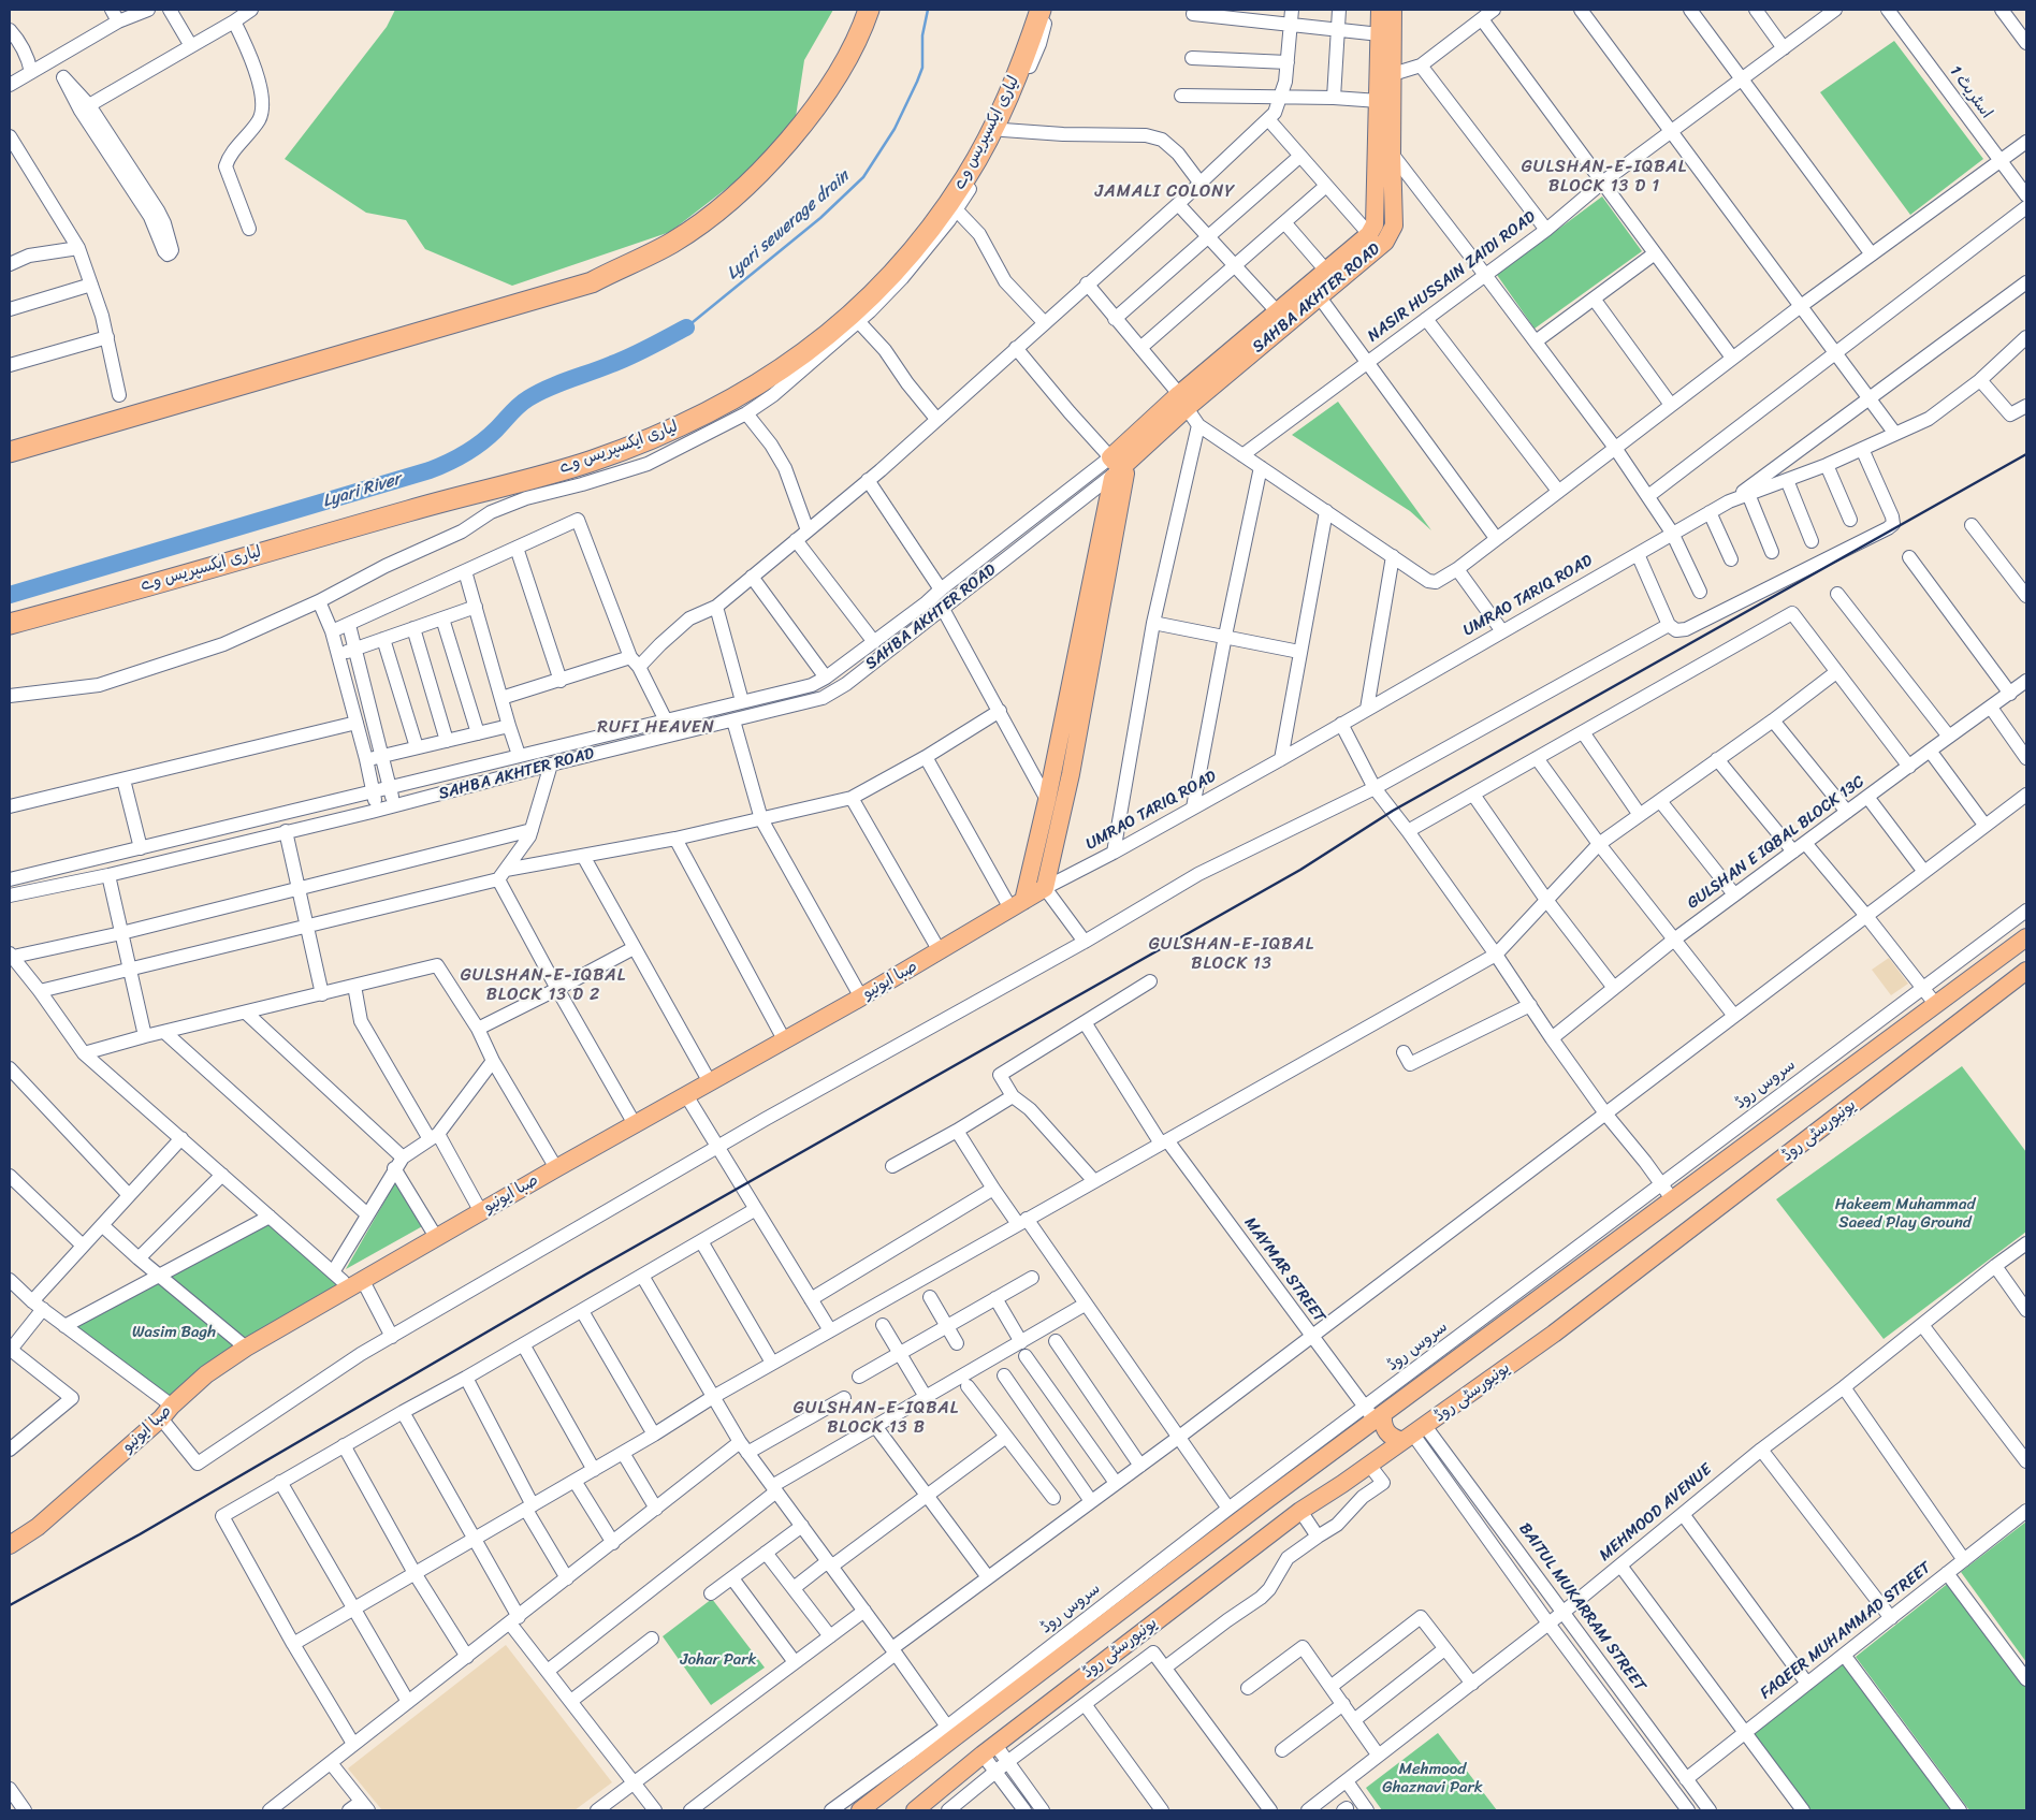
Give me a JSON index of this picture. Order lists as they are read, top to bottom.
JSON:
{
  "streets": {
    "highway": ["لیاری ایکسپریس وے"],
    "main road": ["SAHBA AKHTER ROAD", "صبا ایونیو", "یونیورسٹی روڈ"],
    "street": [
      "اسٹریٹ 1",
      "NASIR HUSSAIN ZAIDI ROAD",
      "UMRAO TARIQ ROAD",
      "GULSHAN E IQBAL BLOCK 13C",
      "سروس روڈ",
      "MAYMAR STREET",
      "MEHMOOD AVENUE",
      "BAITUL MUKARRAM STREET",
      "FAQEER MUHAMMAD STREET"
    ]
  },
  "crossings": [
    ["UMRAO TARIQ ROAD", "صبا ایونیو"],
    ["سروس روڈ", "یونیورسٹی روڈ"],
    ["سروس روڈ", "MAYMAR STREET"],
    ["یونیورسٹی روڈ", "MAYMAR STREET"],
    ["یونیورسٹی روڈ", "BAITUL MUKARRAM STREET"],
    ["MEHMOOD AVENUE", "BAITUL MUKARRAM STREET"],
    ["BAITUL MUKARRAM STREET", "FAQEER MUHAMMAD STREET"]
  ],
  "districts": [
    "GULSHAN-E-IQBAL BLOCK 13 D 1",
    "JAMALI COLONY",
    "RUFI HEAVEN",
    "GULSHAN-E-IQBAL BLOCK 13",
    "GULSHAN-E-IQBAL BLOCK 13 D 2",
    "GULSHAN-E-IQBAL BLOCK 13 B"
  ],
  "water": ["Lyari sewerage drain", "Lyari River"],
  "parks": [
    "Hakeem Muhammad Saeed Play Ground",
    "Wasim Bagh",
    "Johar Park",
    "Mehmood Ghaznavi Park"
  ]
}
